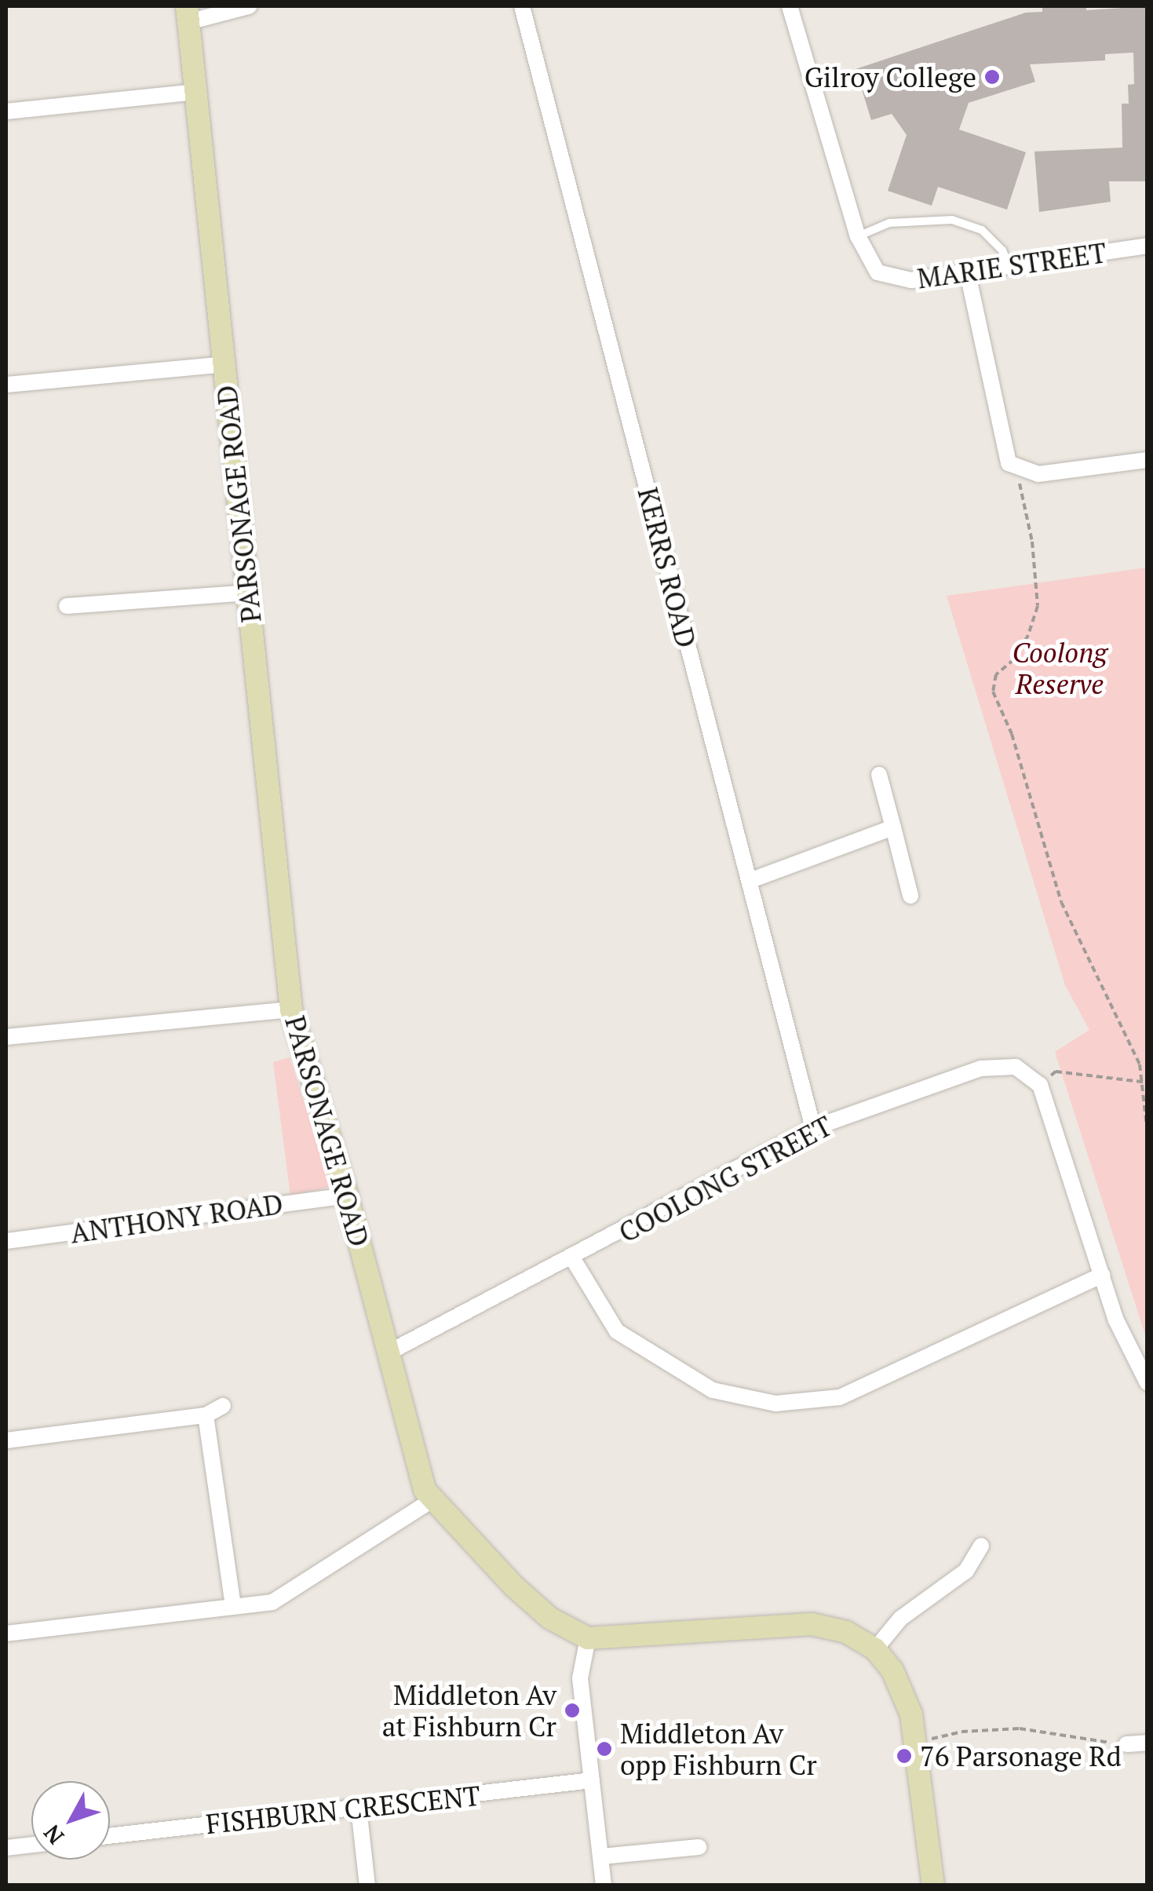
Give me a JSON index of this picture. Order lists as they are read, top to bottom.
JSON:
{
  "streets": {
    "street": [
      "MARIE STREET",
      "PARSONAGE ROAD",
      "KERRS ROAD",
      "COOLONG STREET",
      "ANTHONY ROAD",
      "FISHBURN CRESCENT"
    ]
  },
  "crossings": [
    ["PARSONAGE ROAD", "COOLONG STREET"],
    ["PARSONAGE ROAD", "ANTHONY ROAD"],
    ["KERRS ROAD", "COOLONG STREET"]
  ],
  "parks": ["Coolong Reserve"],
  "places": [
    "Gilroy College",
    "Middleton Av at Fishburn Cr",
    "Middleton Av opp Fishburn Cr",
    "76 Parsonage Rd"
  ],
  "north": "bottom left"
}
